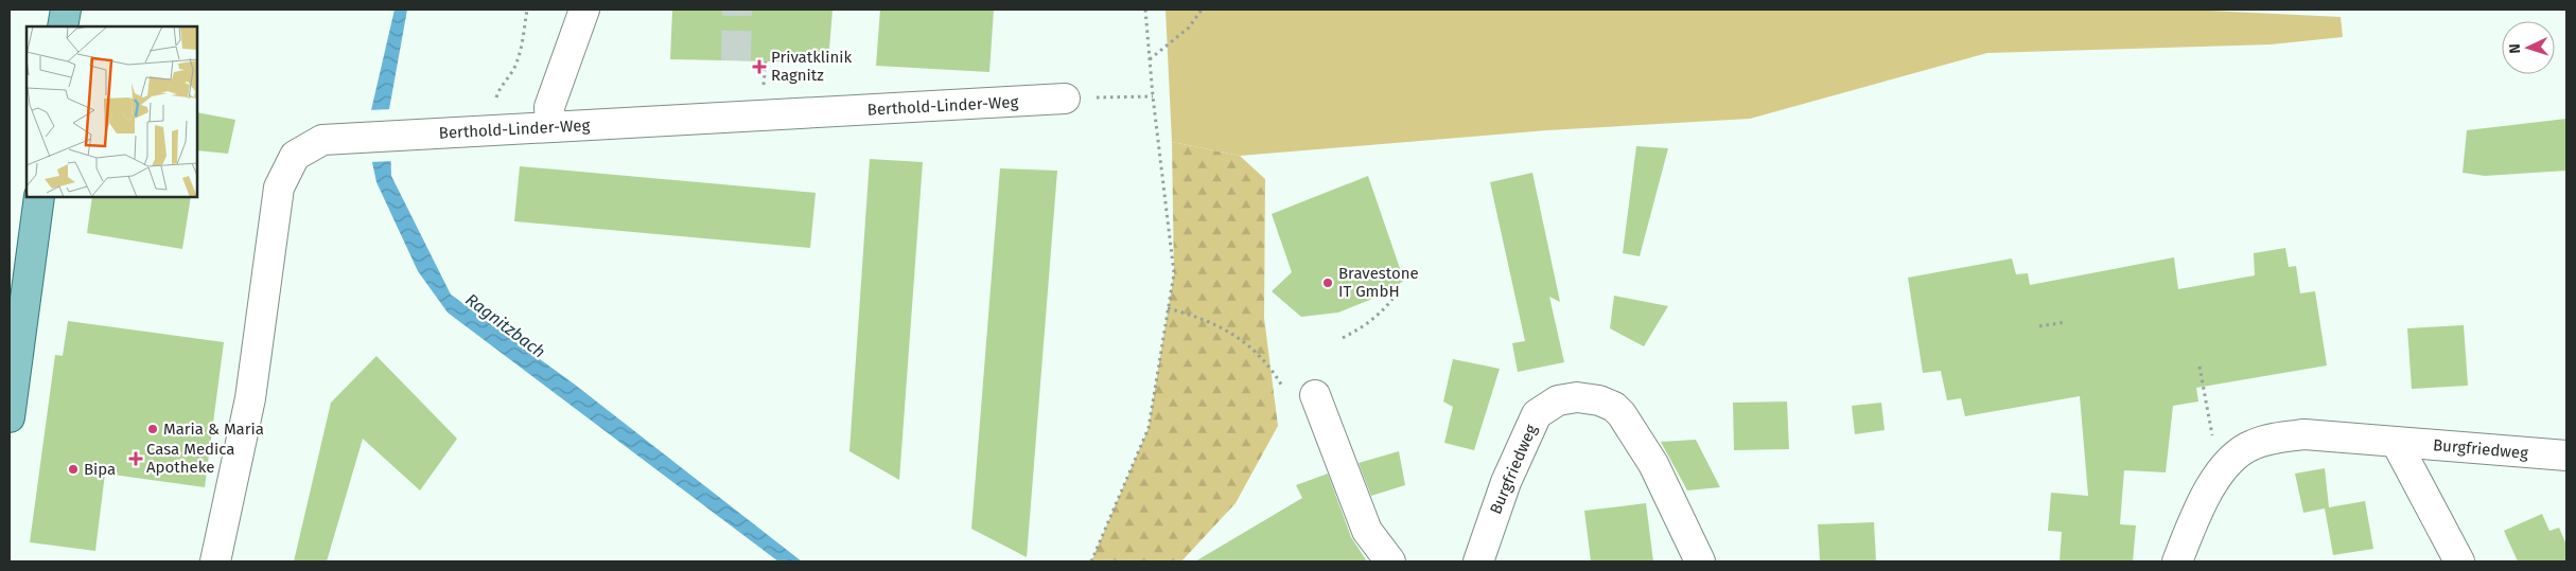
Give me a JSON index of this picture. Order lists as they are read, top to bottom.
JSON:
{
  "streets": {
    "street": ["Berthold-Linder-Weg", "Burgfriedweg"]
  },
  "water": ["Ragnitzbach"],
  "places": {
    "health": ["Privatklinik Ragnitz", "Casa Medica Apotheke"],
    "other": ["Bravestone IT GmbH", "Maria & Maria", "Bipa"]
  },
  "north": "left"
}
